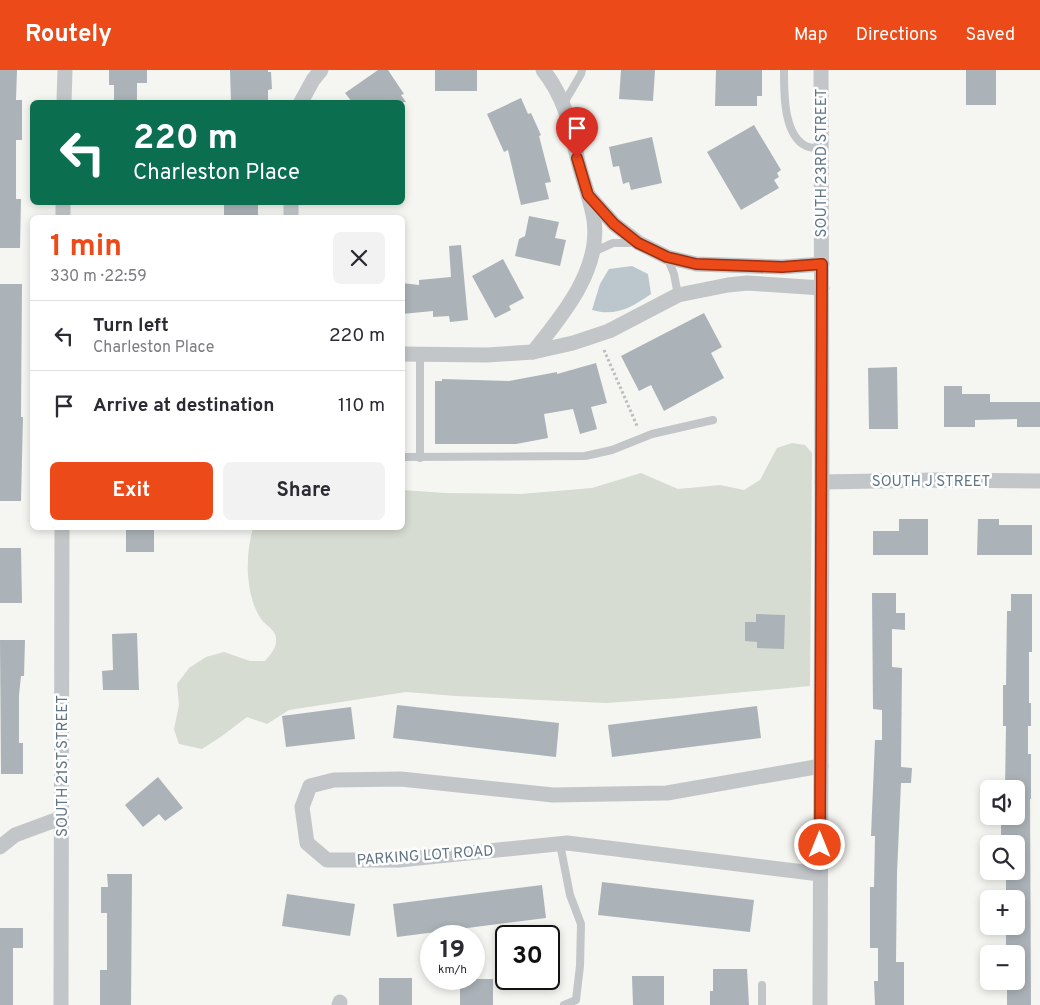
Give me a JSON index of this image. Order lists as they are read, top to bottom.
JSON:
{
  "streets": {
    "street": [
      "SOUTH 23RD STREET",
      "SOUTH J STREET",
      "SOUTH 21ST STREET",
      "PARKING LOT ROAD"
    ]
  },
  "crossings": [
    ["SOUTH 23RD STREET", "SOUTH J STREET"],
    ["SOUTH 23RD STREET", "PARKING LOT ROAD"]
  ],
  "page": {
    "header": "Routely",
    "nav": ["Map", "Directions", "Saved"],
    "turn": ["220 m", "Charleston Place"],
    "heading": ["1 min", "330 m · 22:59"],
    "list": [
      {
        "name": "Turn left",
        "note": "Charleston Place",
        "value": "220 m"
      },
      {
        "name": "Arrive at destination",
        "value": "110 m"
      }
    ],
    "buttons": ["Exit", "Share"],
    "map_buttons": ["+", "−"],
    "speed": "19 km/h",
    "limit": "30"
  }
}
